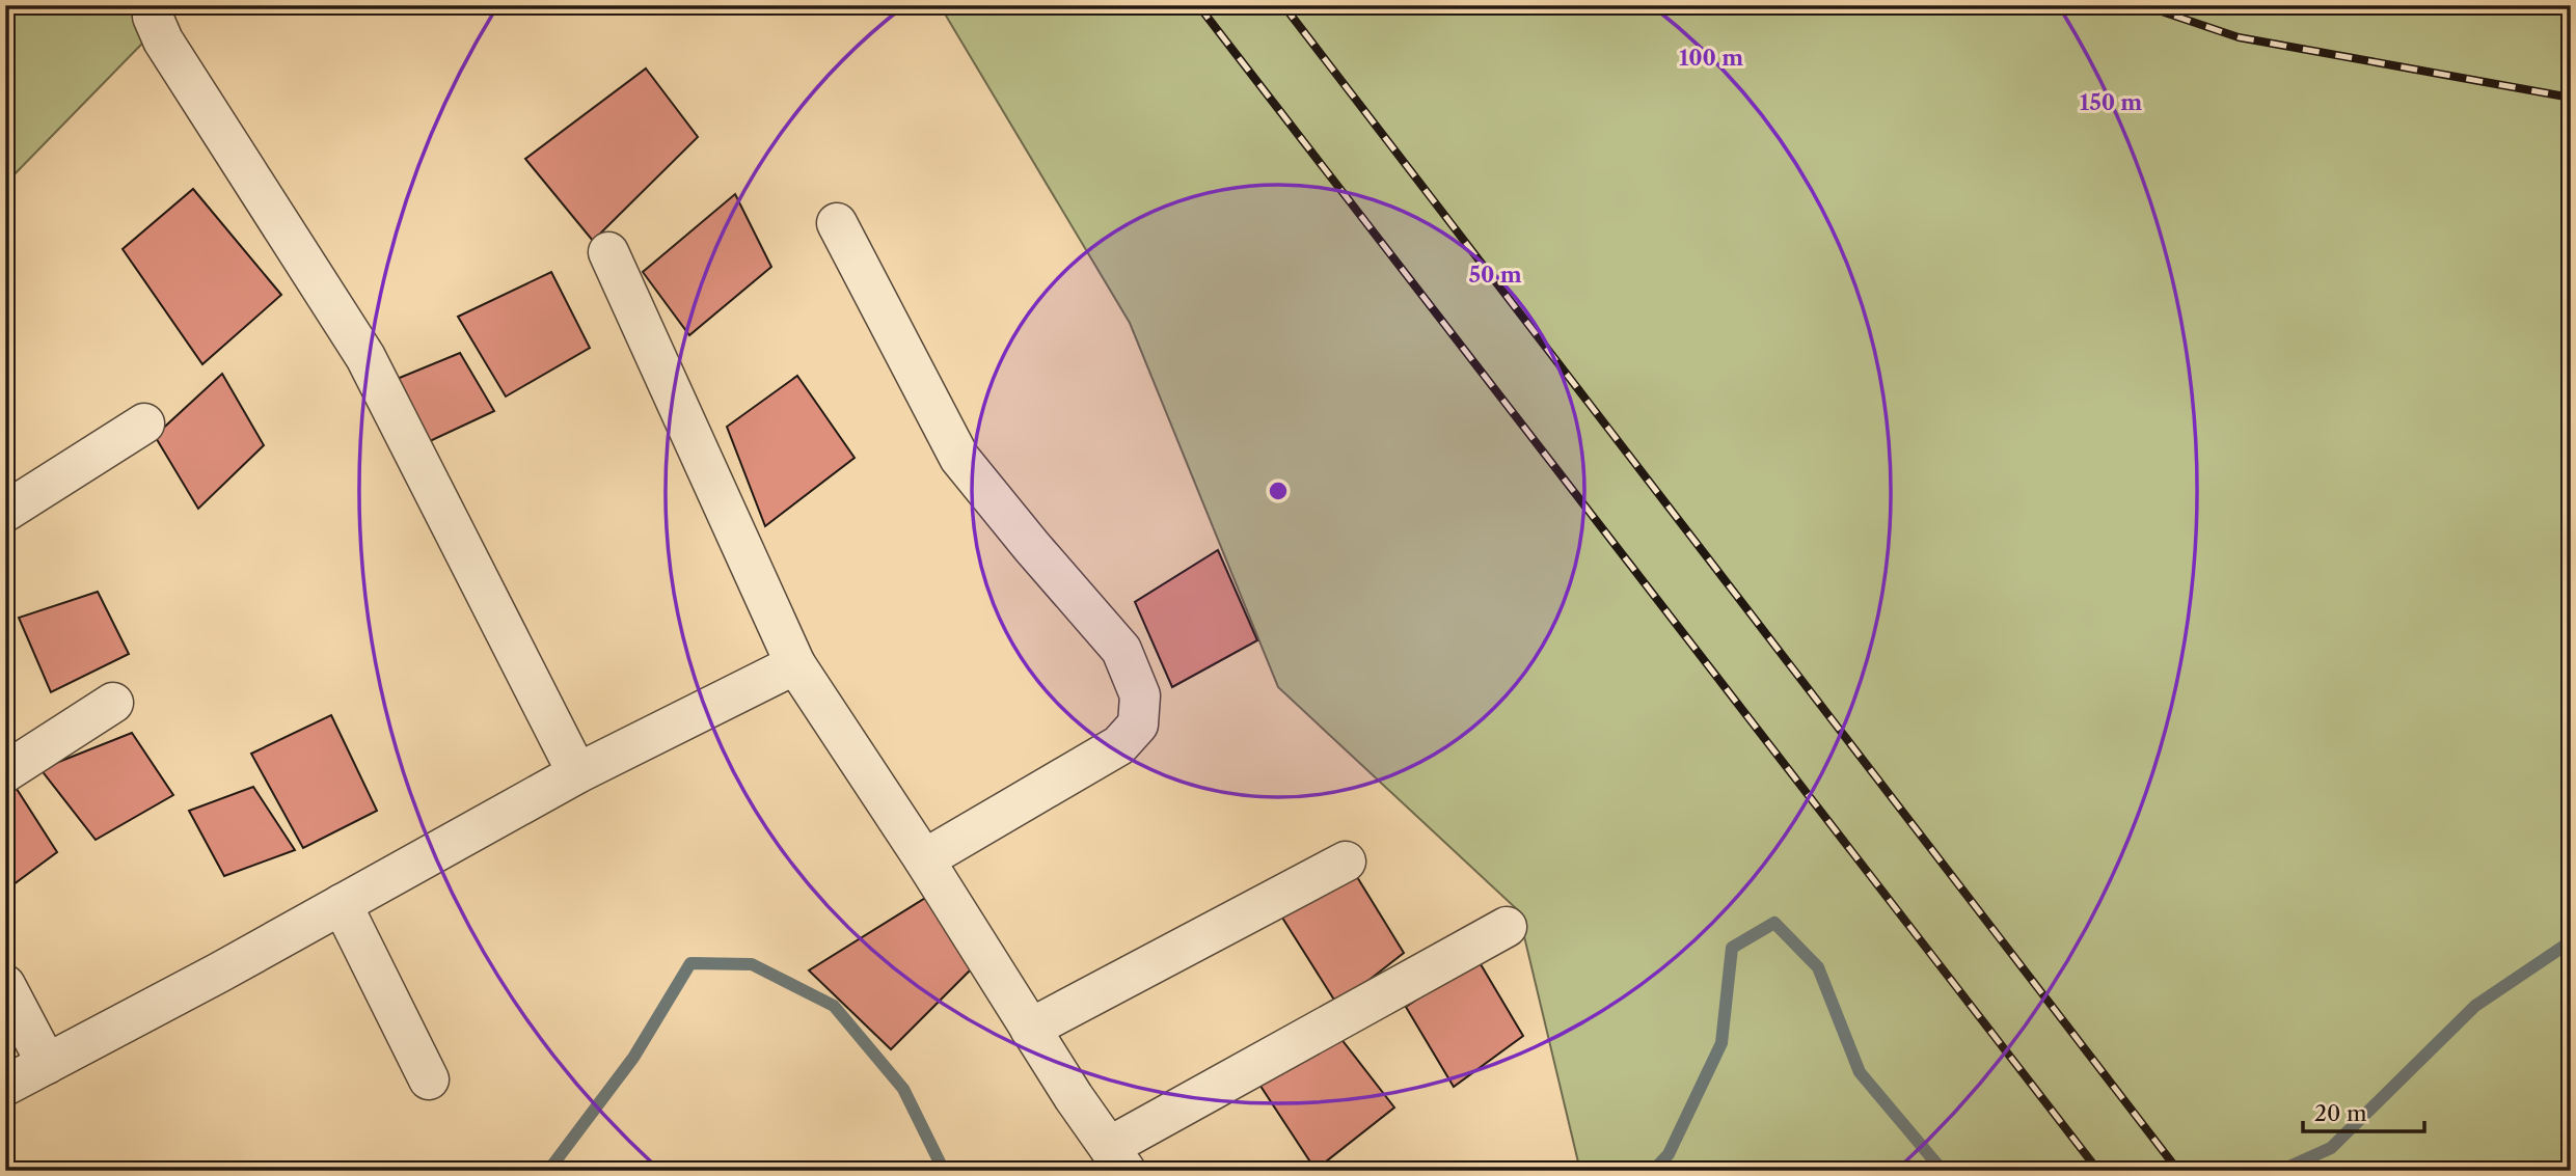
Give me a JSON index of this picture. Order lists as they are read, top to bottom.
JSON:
{
  "scale_bar": "20 m",
  "rings": ["100 m", "150 m", "50 m"]
}
